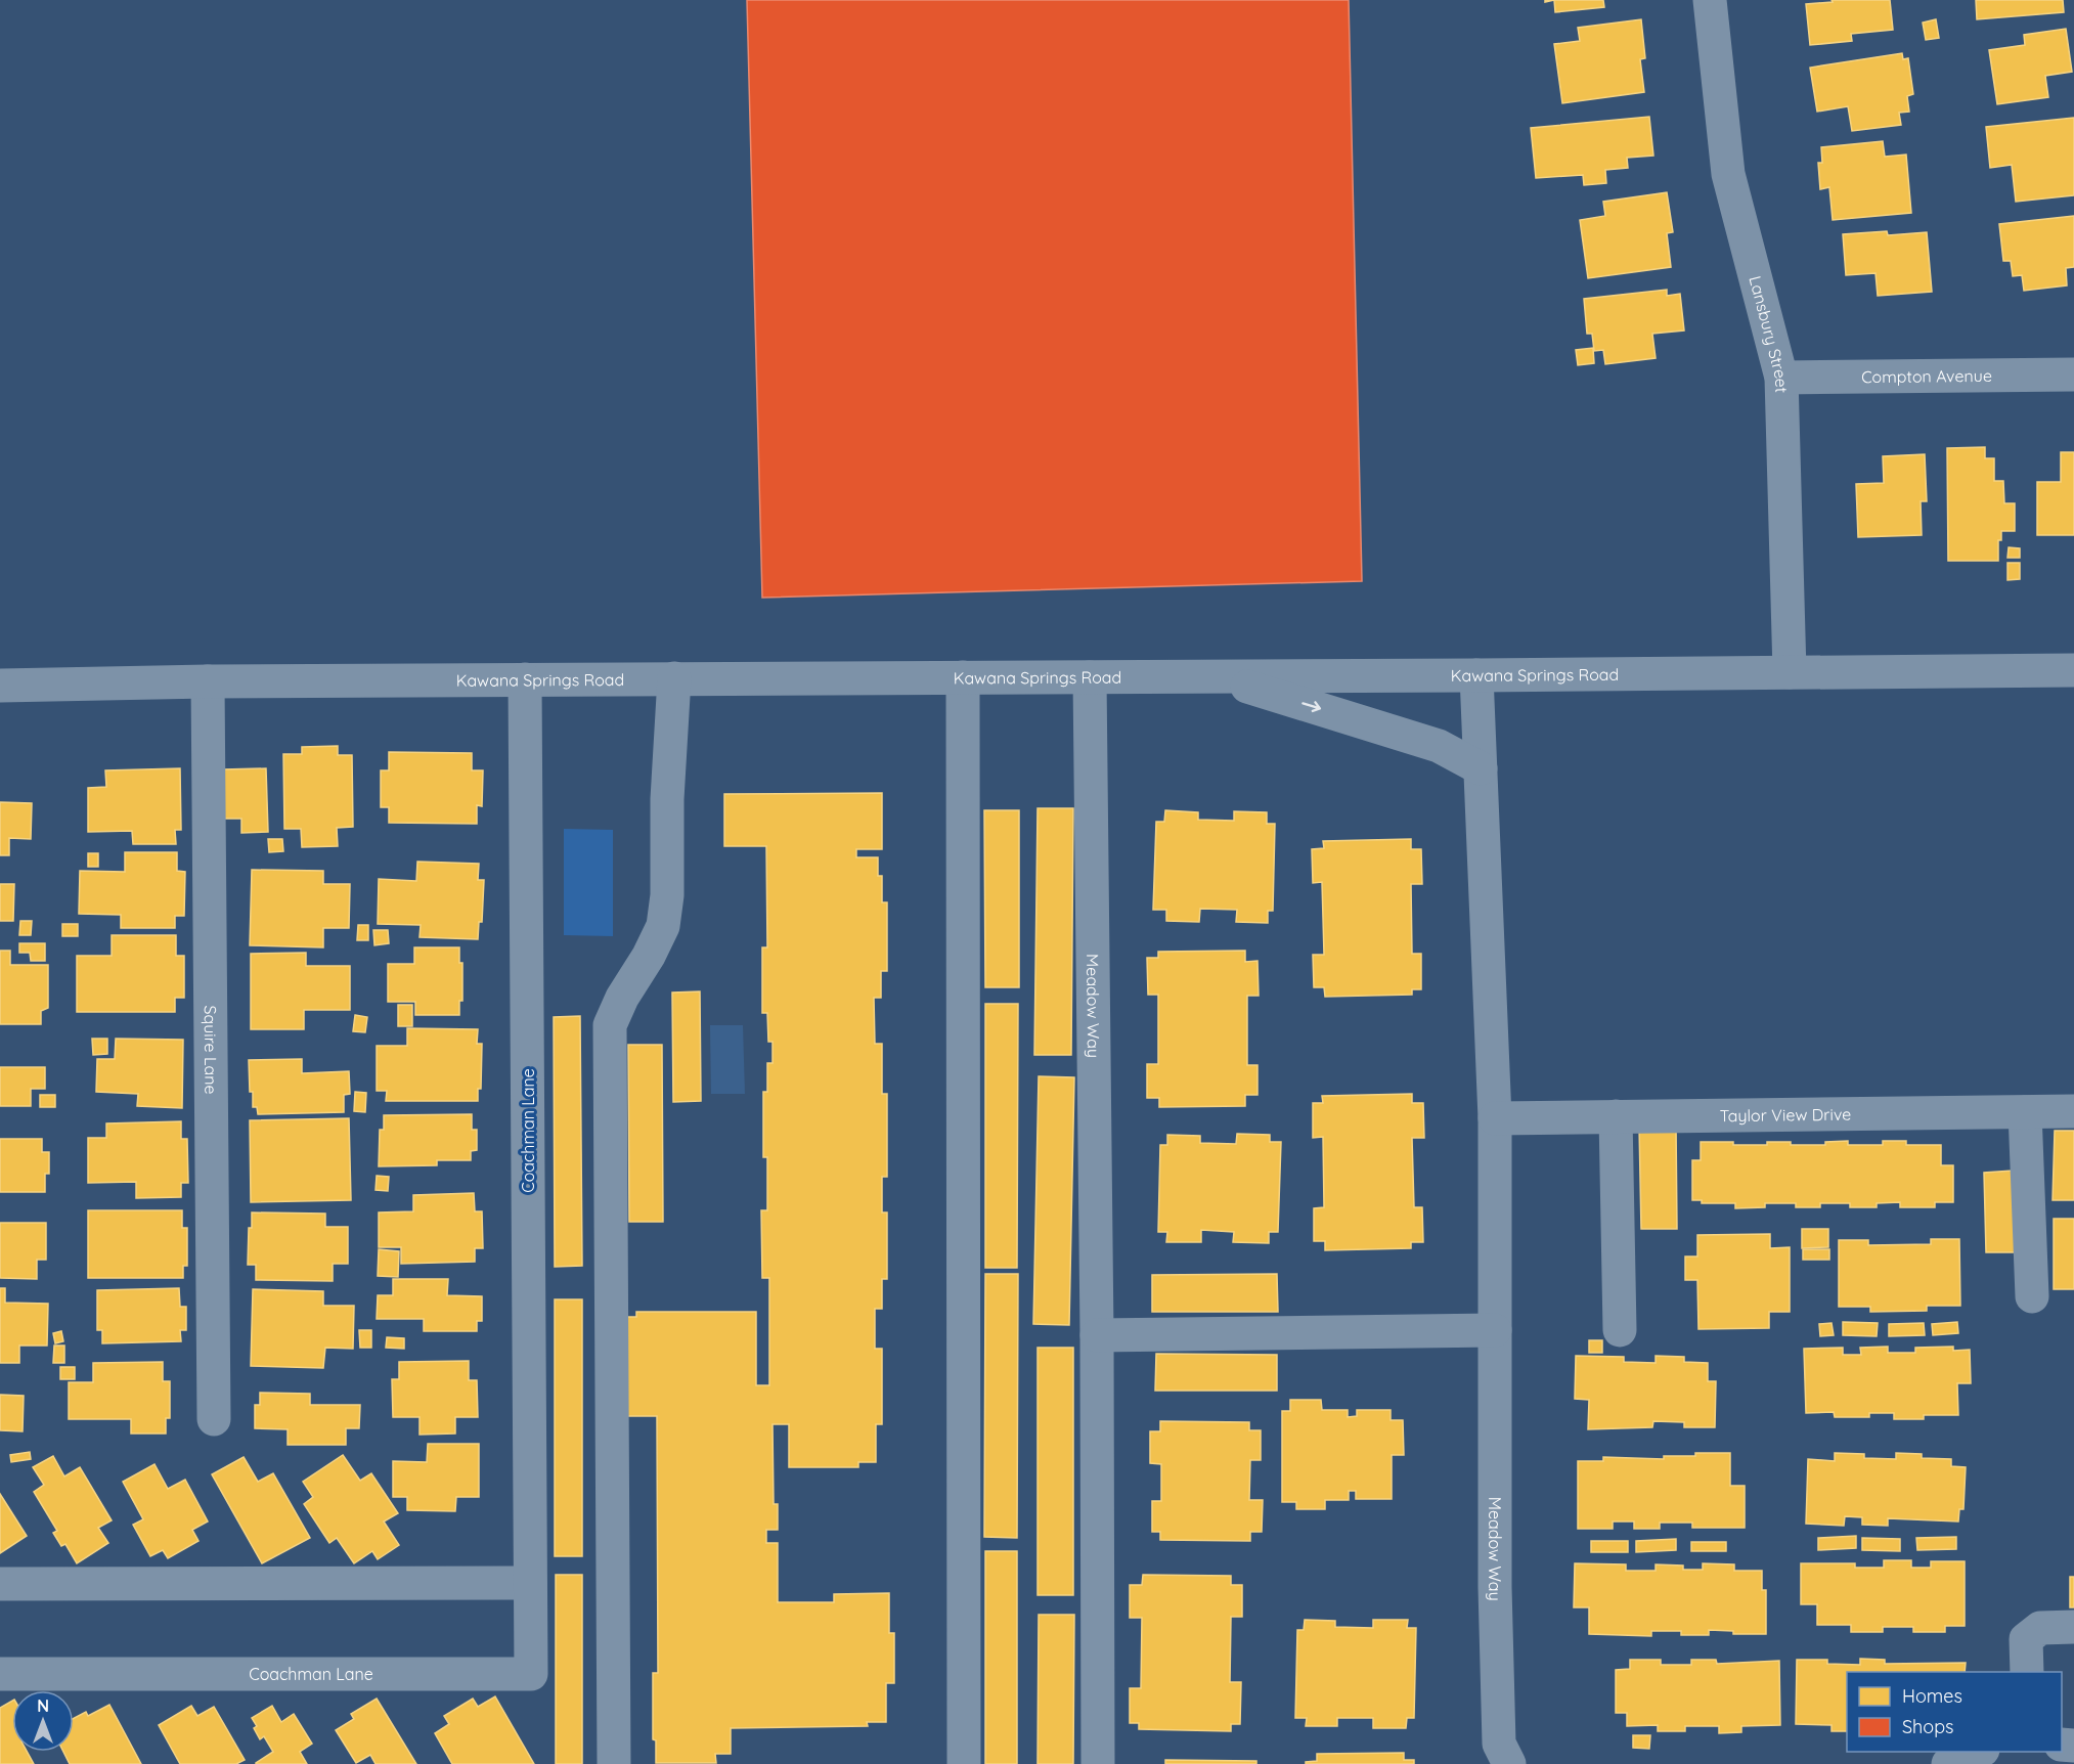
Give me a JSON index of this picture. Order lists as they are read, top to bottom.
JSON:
{
  "streets": {
    "street": [
      "Lansbury Street",
      "Compton Avenue",
      "Kawana Springs Road",
      "Meadow Way",
      "Squire Lane",
      "Taylor View Drive",
      "Coachman Lane"
    ]
  },
  "crossings": [
    ["Lansbury Street", "Compton Avenue"],
    ["Lansbury Street", "Kawana Springs Road"],
    ["Kawana Springs Road", "Meadow Way"],
    ["Kawana Springs Road", "Squire Lane"],
    ["Kawana Springs Road", "Coachman Lane"],
    ["Meadow Way", "Taylor View Drive"]
  ],
  "legend": ["Homes", "Shops"],
  "north": "top"
}
